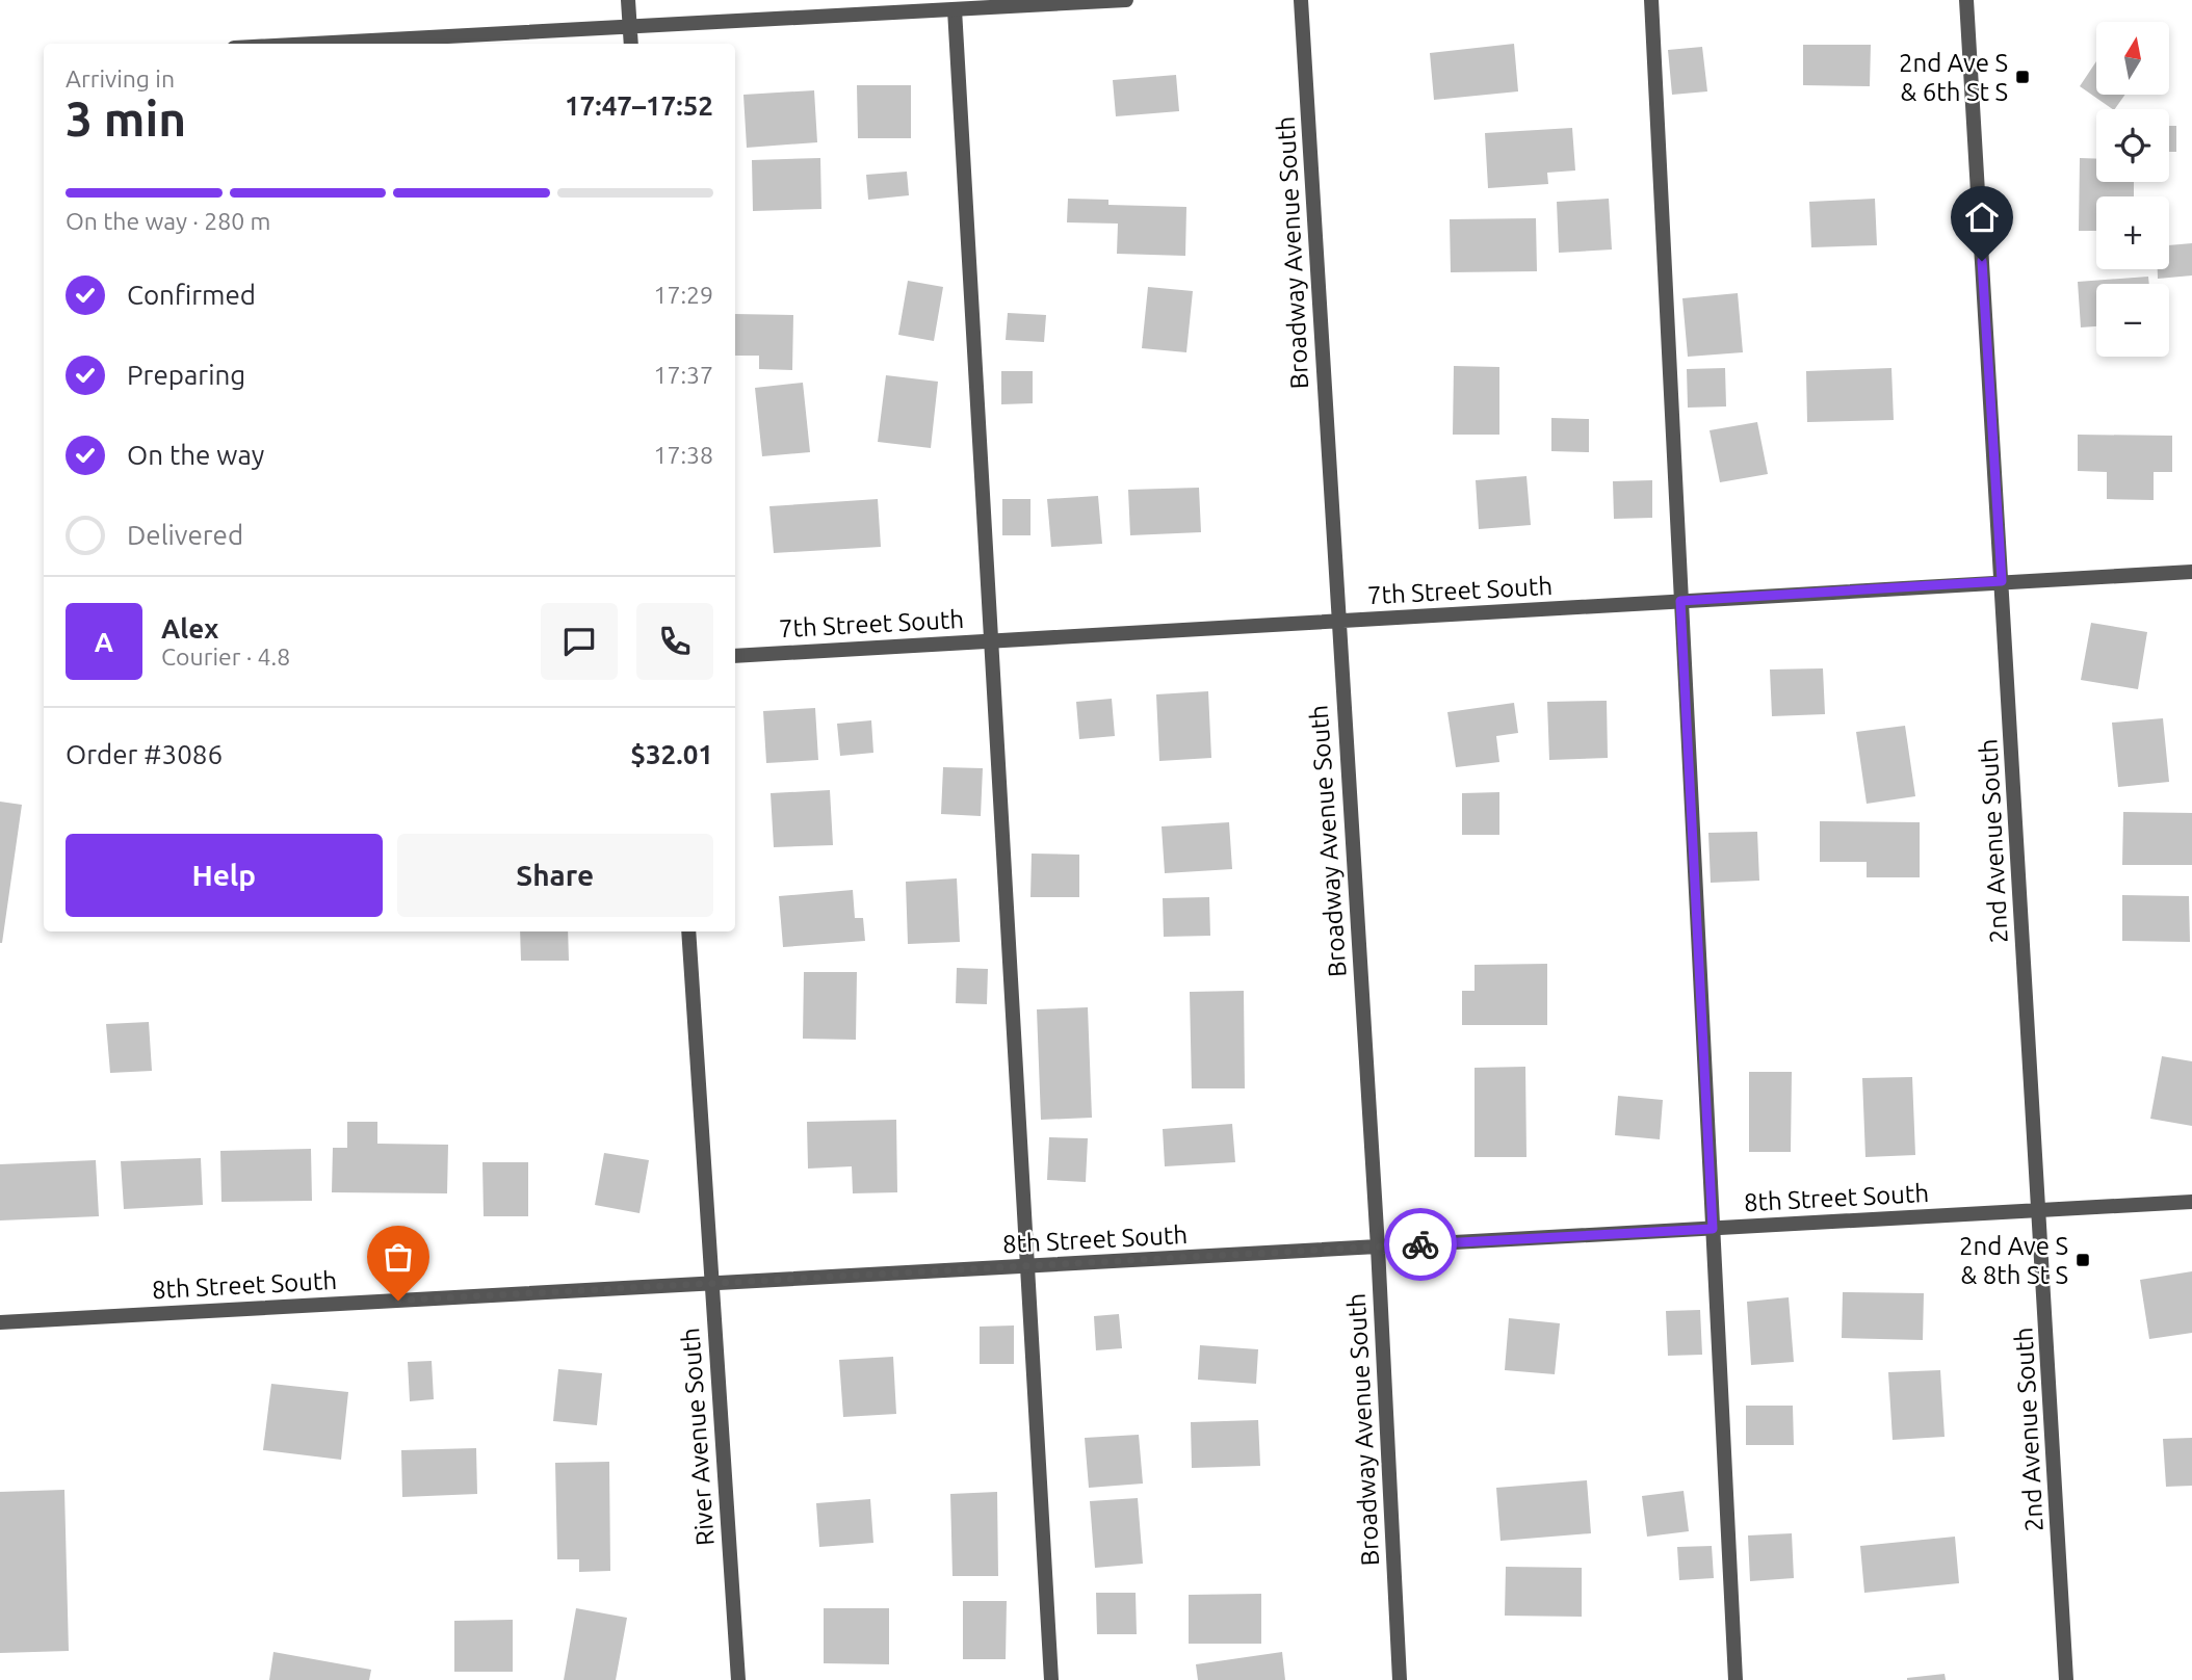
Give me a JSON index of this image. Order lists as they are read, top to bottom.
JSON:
{
  "streets": {
    "street": [
      "Broadway Avenue South",
      "7th Street South",
      "2nd Avenue South",
      "8th Street South",
      "River Avenue South"
    ]
  },
  "crossings": [
    ["Broadway Avenue South", "7th Street South"],
    ["Broadway Avenue South", "8th Street South"],
    ["7th Street South", "2nd Avenue South"],
    ["2nd Avenue South", "8th Street South"],
    ["8th Street South", "River Avenue South"]
  ],
  "places": {
    "transit": ["2nd Ave S & 6th St S", "2nd Ave S & 8th St S"]
  },
  "north": "top",
  "page": {
    "map_buttons": ["+", "−"],
    "heading": ["3 min", "Arriving in", "17:47–17:52"],
    "panel": [
      "Alex",
      "Courier · 4.8",
      "Order #3086",
      "$32.01"
    ],
    "bar": "On the way · 280 m",
    "list": [
      ["Confirmed", "17:29"],
      ["Preparing", "17:37"],
      ["On the way", "17:38"],
      "Delivered"
    ],
    "round": "A",
    "buttons": ["Help", "Share"]
  }
}
